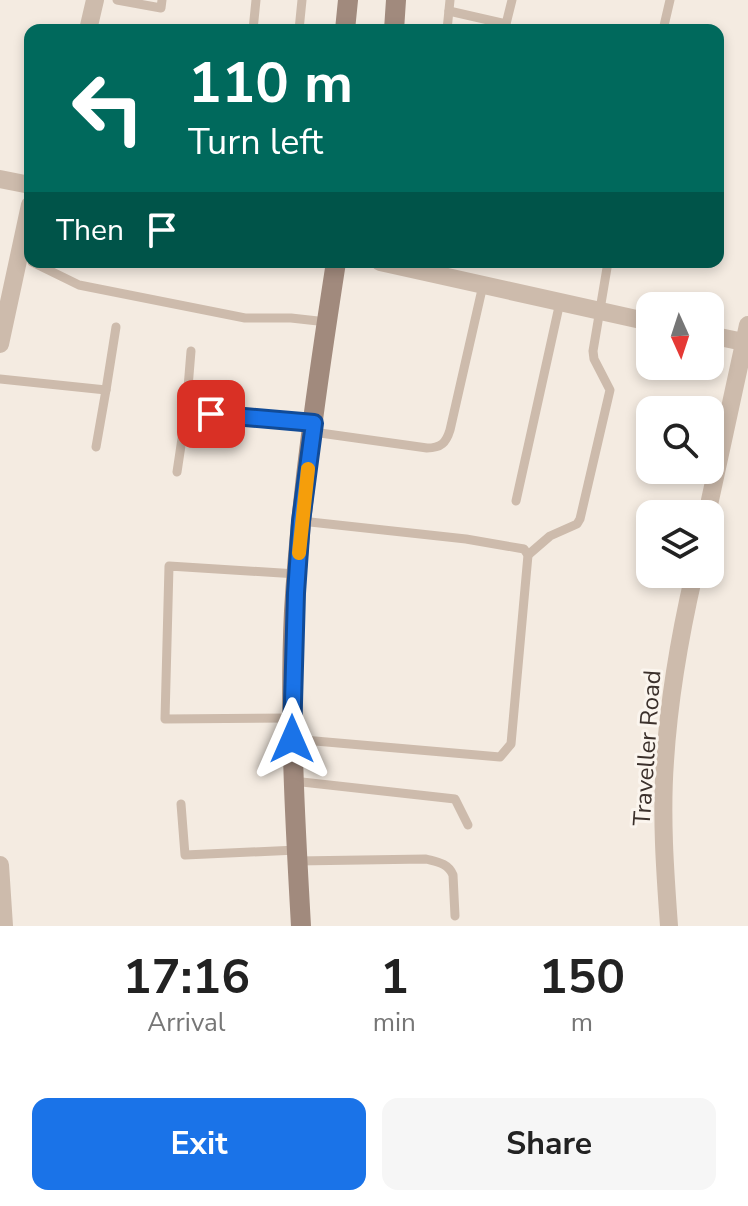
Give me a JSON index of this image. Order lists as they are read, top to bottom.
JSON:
{
  "streets": {
    "street": ["Traveller Road"]
  },
  "north": "bottom",
  "page": {
    "turn": ["110 m", "Turn left"],
    "then": "Then",
    "eta": [
      "17:16",
      "Arrival",
      "1",
      "min",
      "150",
      "m"
    ],
    "buttons": ["Exit", "Share"]
  }
}
